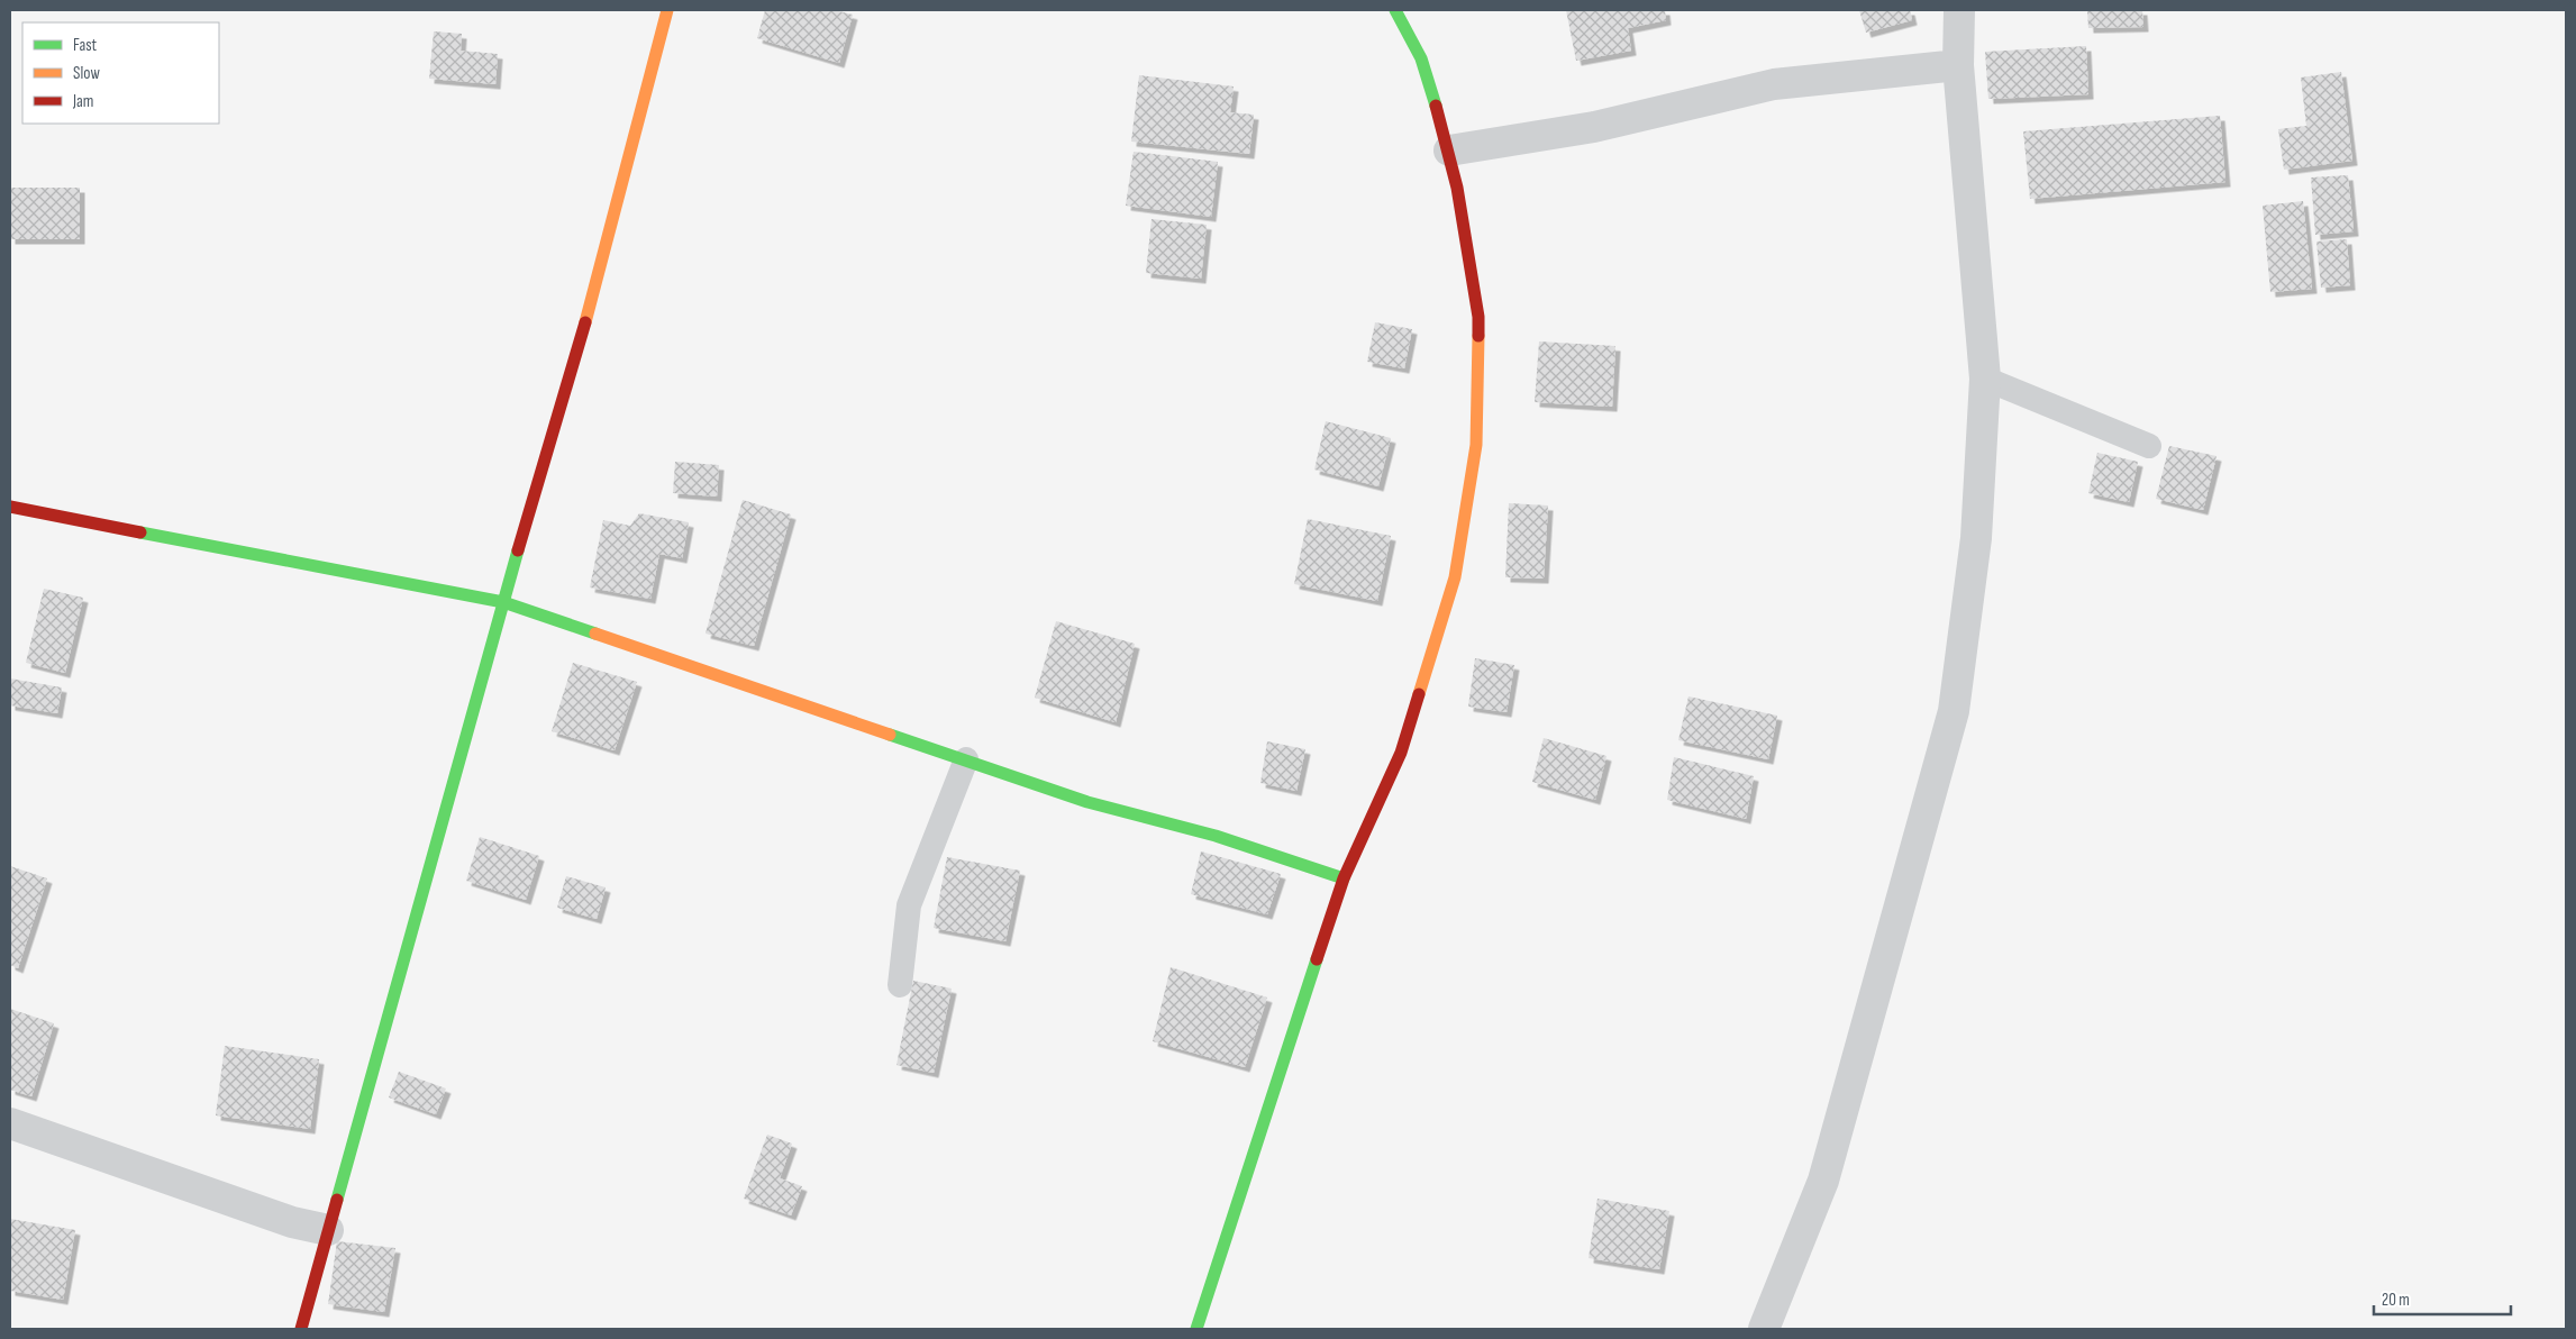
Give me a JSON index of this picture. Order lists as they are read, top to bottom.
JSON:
{
  "legend": ["Fast", "Slow", "Jam"],
  "scale_bar": "20 m"
}
